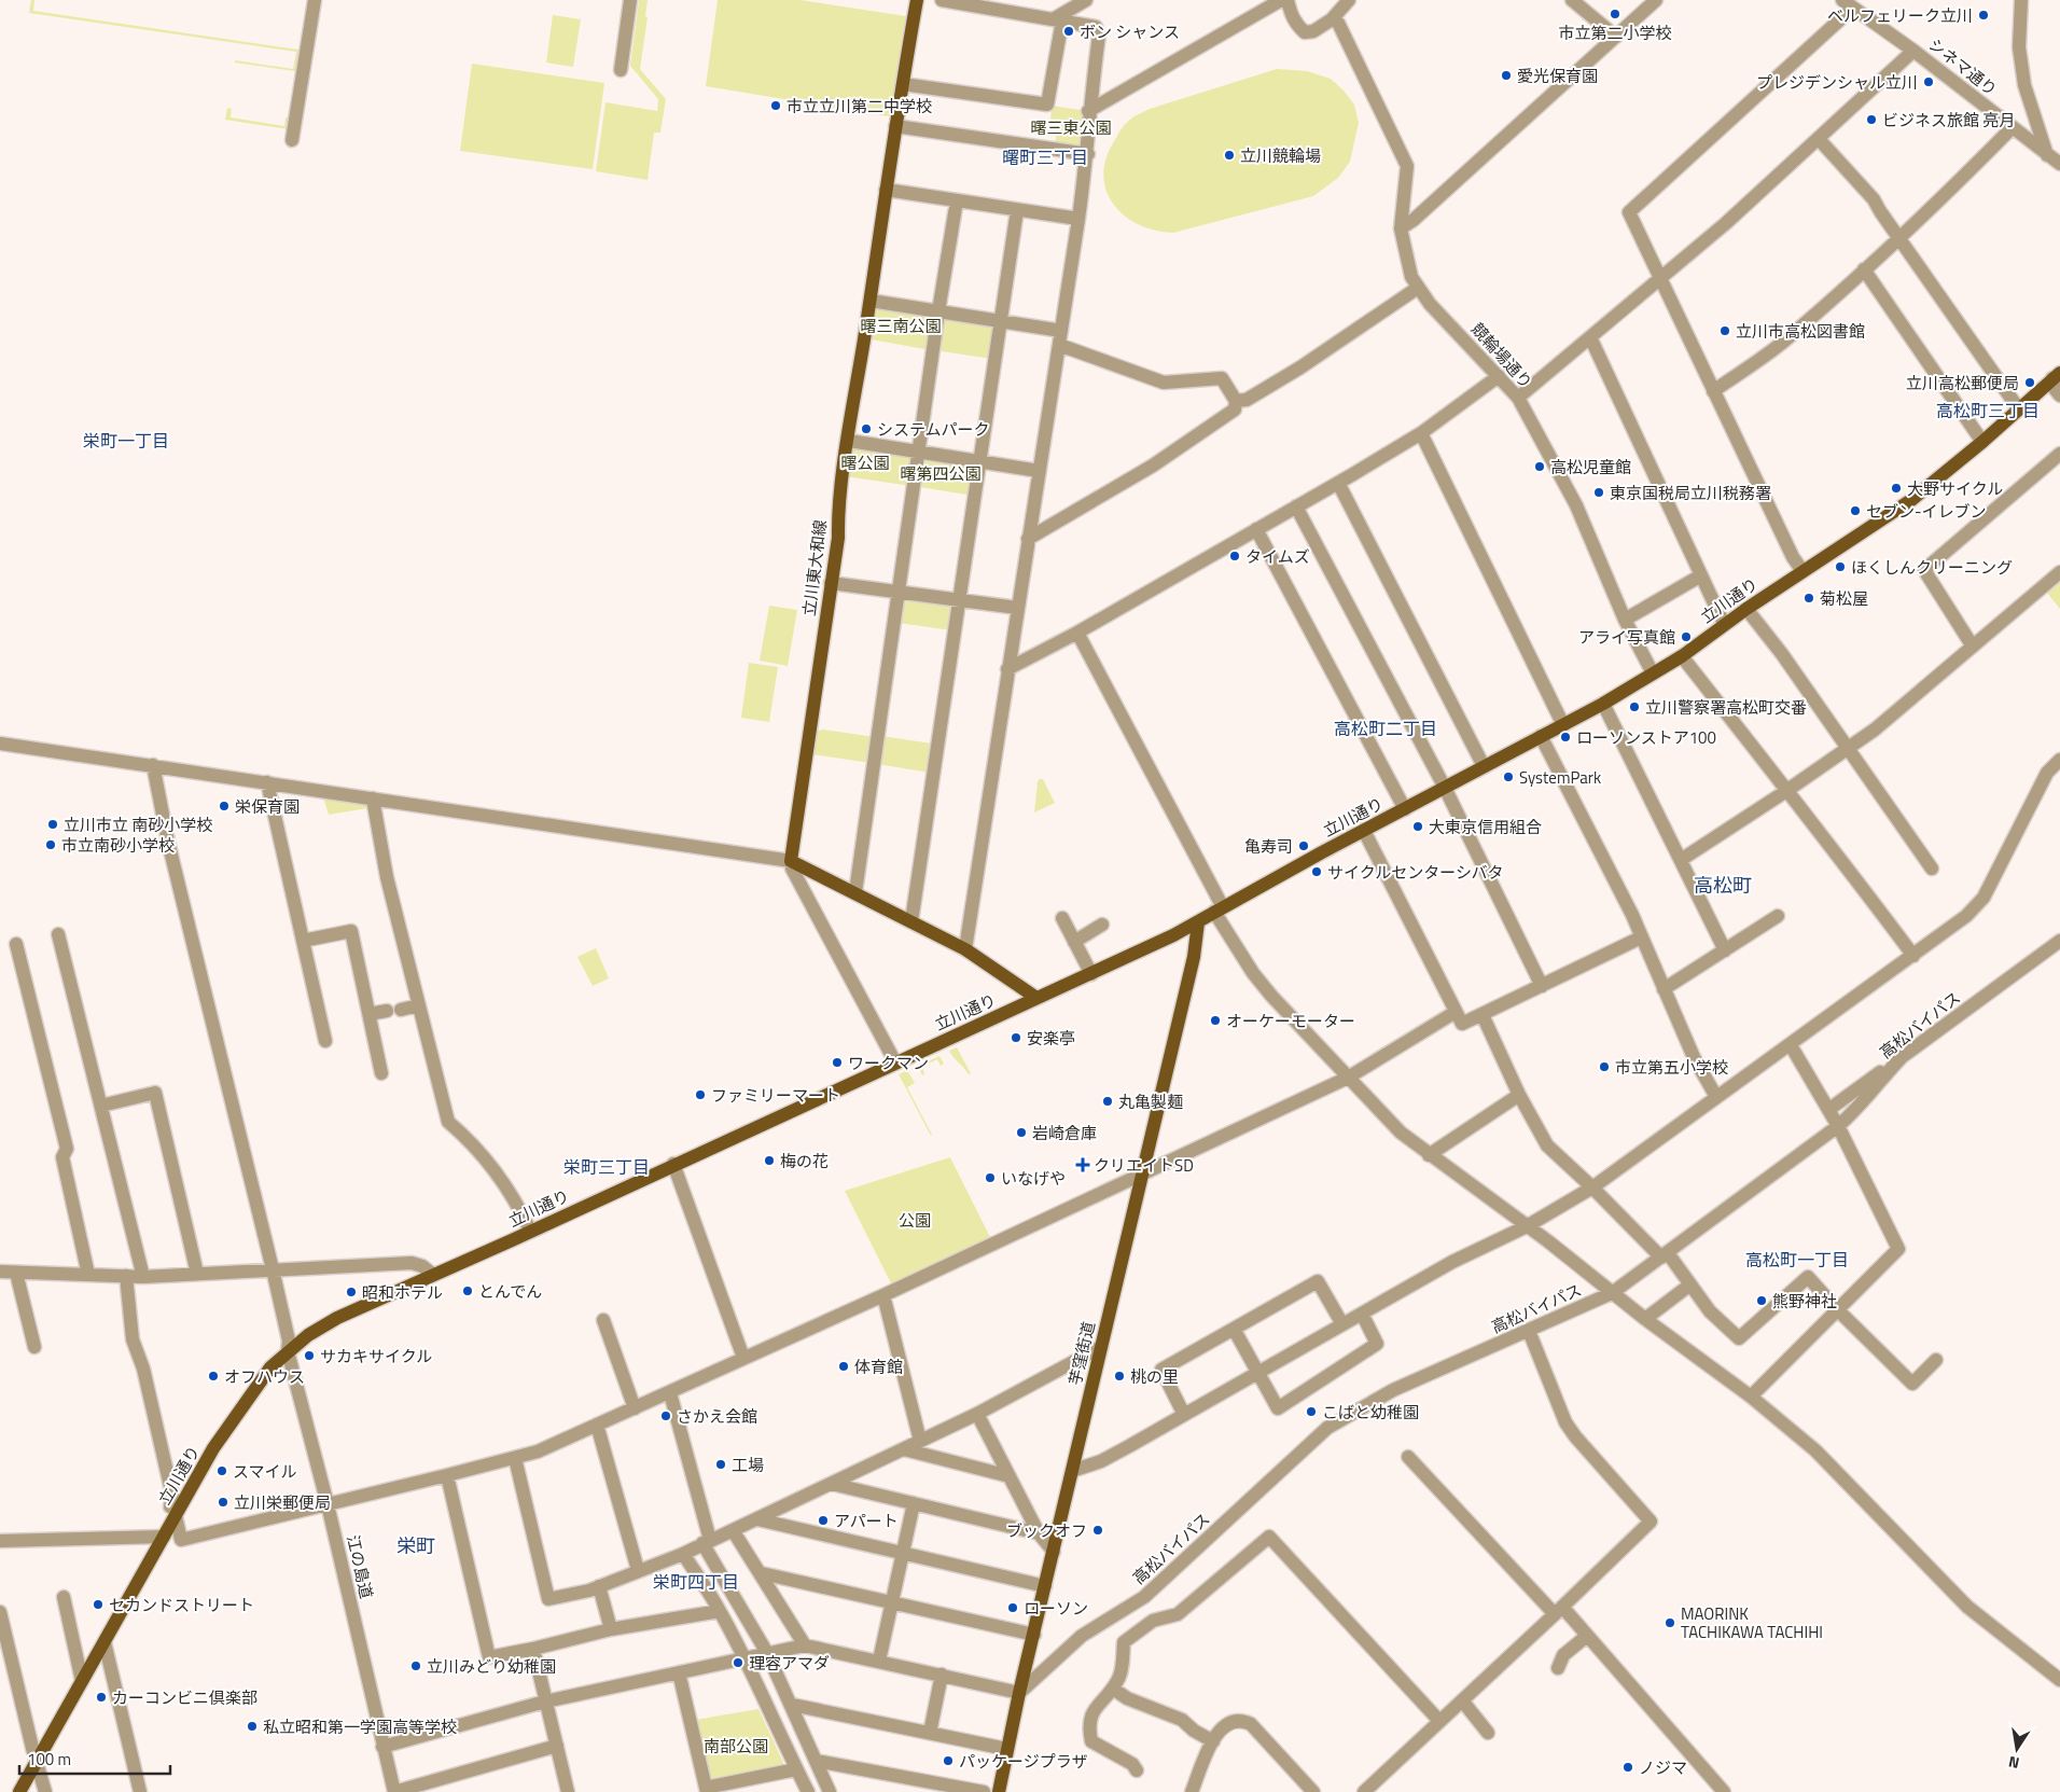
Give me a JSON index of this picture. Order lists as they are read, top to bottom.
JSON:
{
  "streets": {
    "main road": ["立川東大和線", "立川通り", "芋窪街道"],
    "street": [
      "シネマ通り",
      "競輪場通り",
      "高松バイパス",
      "江の島道"
    ]
  },
  "crossings": [
    ["競輪場通り", "立川通り"],
    ["立川通り", "芋窪街道"],
    ["立川通り", "江の島道"],
    ["高松バイパス", "芋窪街道"]
  ],
  "districts": [
    "曙町三丁目",
    "高松町三丁目",
    "栄町一丁目",
    "高松町二丁目",
    "高松町",
    "栄町三丁目",
    "高松町一丁目",
    "栄町",
    "栄町四丁目"
  ],
  "parks": [
    "曙三東公園",
    "曙三南公園",
    "曙公園",
    "曙第四公園",
    "公園",
    "南部公園"
  ],
  "places": {
    "other": [
      "市立第二小学校",
      "ベルフェリーク立川",
      "ボン シャンス",
      "愛光保育園",
      "プレジデンシャル立川",
      "市立立川第二中学校",
      "ビジネス旅館 亮月",
      "立川競輪場",
      "立川市高松図書館",
      "立川高松郵便局",
      "システムパーク",
      "高松児童館",
      "大野サイクル",
      "東京国税局立川税務署",
      "セブン-イレブン",
      "タイムズ",
      "ほくしんクリーニング",
      "菊松屋",
      "アライ写真館",
      "立川警察署高松町交番",
      "ローソンストア100",
      "SystemPark",
      "栄保育園",
      "立川市立 南砂小学校",
      "大東京信用組合",
      "市立南砂小学校",
      "亀寿司",
      "サイクルセンターシバタ",
      "オーケーモーター",
      "安楽亭",
      "ワークマン",
      "市立第五小学校",
      "ファミリーマート",
      "丸亀製麺",
      "岩崎倉庫",
      "梅の花",
      "いなげや",
      "とんでん",
      "昭和ホテル",
      "熊野神社",
      "サカキサイクル",
      "体育館",
      "オフハウス",
      "桃の里",
      "こばと幼稚園",
      "さかえ会館",
      "工場",
      "スマイル",
      "立川栄郵便局",
      "アパート",
      "ブックオフ",
      "セカンドストリート",
      "ローソン",
      "MAORINK TACHIKAWA TACHIHI",
      "理容アマダ",
      "立川みどり幼稚園",
      "カーコンビニ倶楽部",
      "私立昭和第一学園高等学校",
      "パッケージプラザ",
      "ノジマ"
    ],
    "health": ["クリエイトSD"]
  },
  "scale_bar": "100 m",
  "north": "bottom"
}
